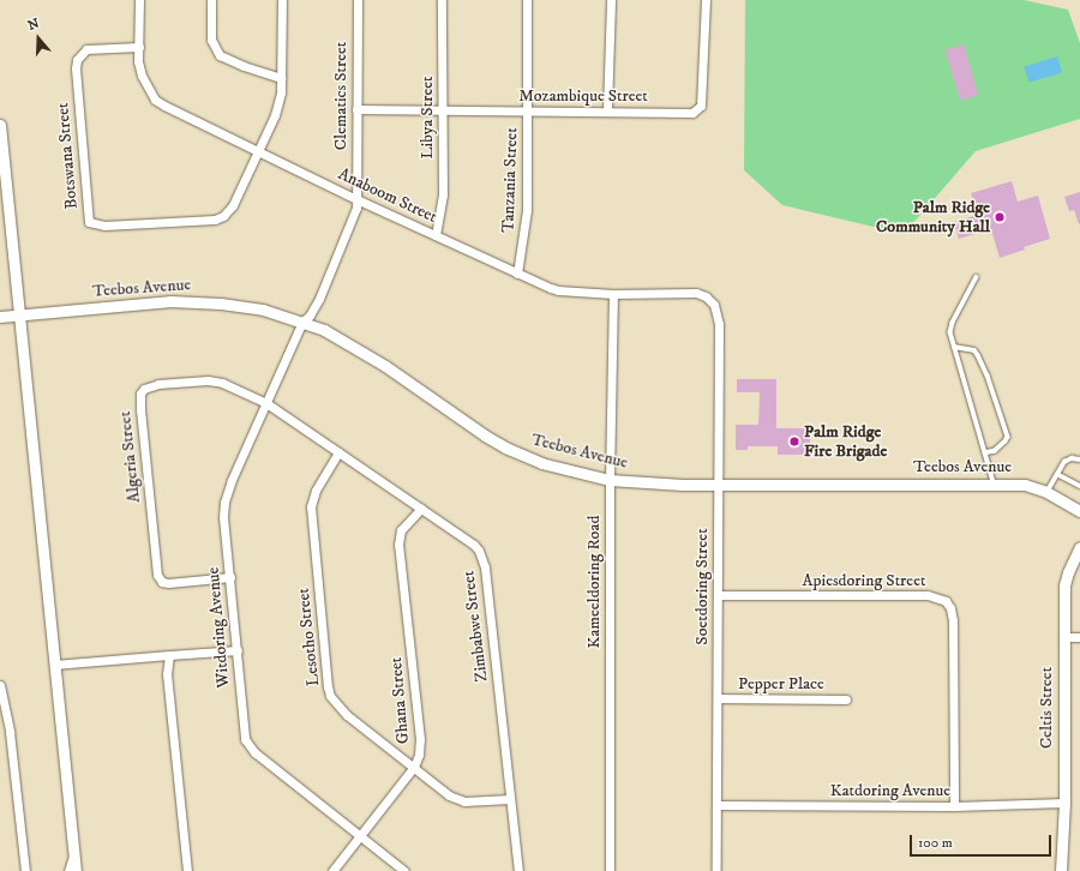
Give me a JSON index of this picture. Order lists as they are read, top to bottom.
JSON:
{
  "streets": {
    "street": [
      "Clematics Street",
      "Mozambique Street",
      "Libya Street",
      "Botswana Street",
      "Tanzania Street",
      "Anaboom Street",
      "Teebos Avenue",
      "Algeria Street",
      "Apiesdoring Street",
      "Kameeldoring Road",
      "Soetdoring Street",
      "Zimbabwe Street",
      "Witdoring Avenue",
      "Lesotho Street",
      "Pepper Place",
      "Ghana Street",
      "Celtis Street",
      "Katdoring Avenue"
    ]
  },
  "crossings": [
    ["Clematics Street", "Mozambique Street"],
    ["Clematics Street", "Anaboom Street"],
    ["Clematics Street", "Teebos Avenue"],
    ["Clematics Street", "Witdoring Avenue"],
    ["Mozambique Street", "Libya Street"],
    ["Mozambique Street", "Tanzania Street"],
    ["Libya Street", "Anaboom Street"],
    ["Botswana Street", "Anaboom Street"],
    ["Tanzania Street", "Anaboom Street"],
    ["Anaboom Street", "Kameeldoring Road"],
    ["Anaboom Street", "Soetdoring Street"],
    ["Teebos Avenue", "Kameeldoring Road"],
    ["Teebos Avenue", "Soetdoring Street"],
    ["Teebos Avenue", "Witdoring Avenue"],
    ["Algeria Street", "Zimbabwe Street"],
    ["Algeria Street", "Witdoring Avenue"],
    ["Apiesdoring Street", "Soetdoring Street"],
    ["Apiesdoring Street", "Katdoring Avenue"],
    ["Soetdoring Street", "Pepper Place"],
    ["Soetdoring Street", "Katdoring Avenue"],
    ["Zimbabwe Street", "Witdoring Avenue"],
    ["Zimbabwe Street", "Lesotho Street"],
    ["Zimbabwe Street", "Ghana Street"],
    ["Witdoring Avenue", "Ghana Street"],
    ["Lesotho Street", "Ghana Street"],
    ["Celtis Street", "Katdoring Avenue"]
  ],
  "places": ["Palm Ridge Community Hall", "Palm Ridge Fire Brigade"],
  "scale_bar": "100 m",
  "north": "top"
}
